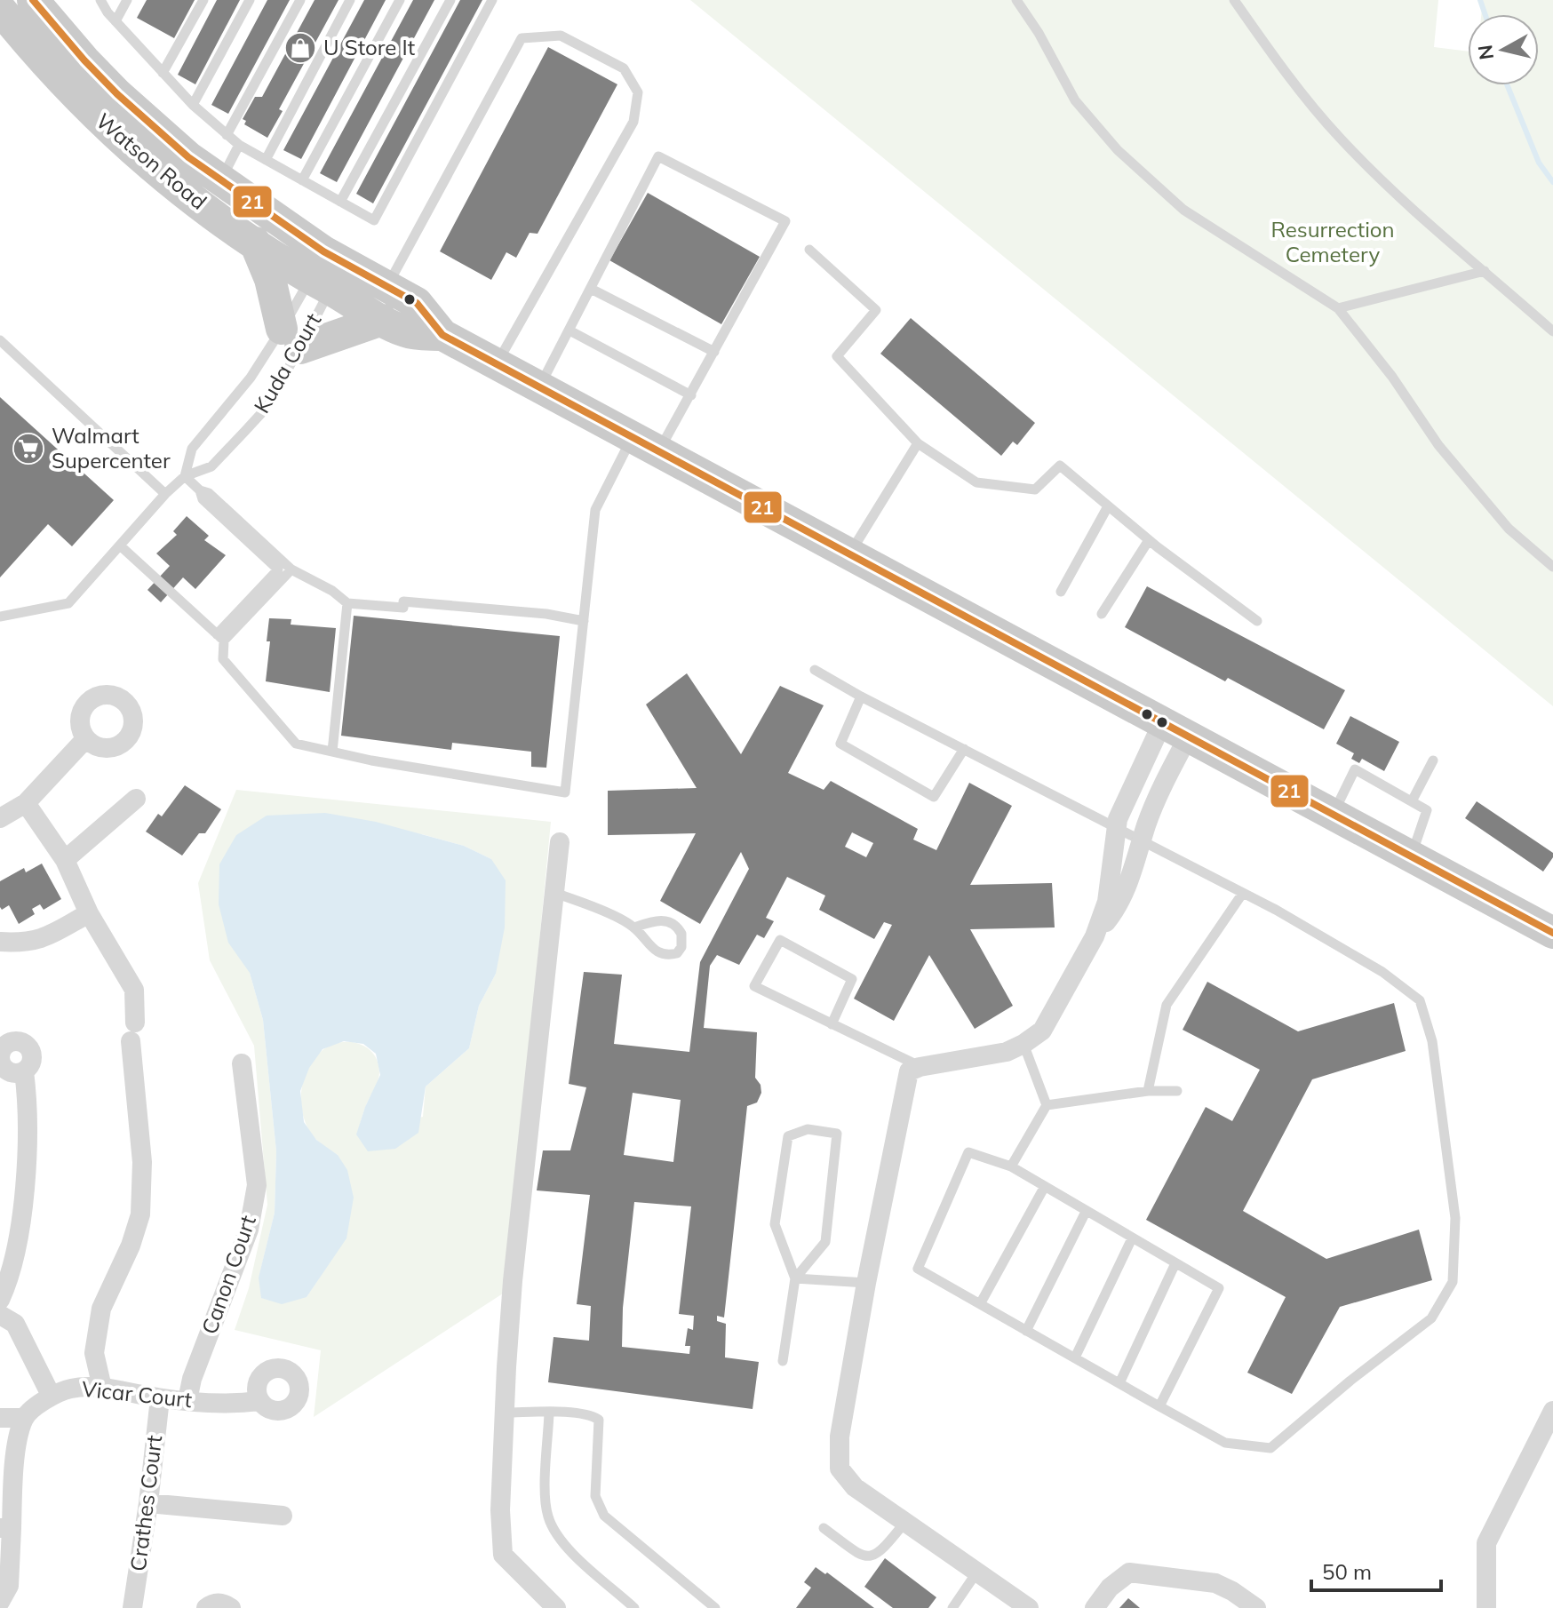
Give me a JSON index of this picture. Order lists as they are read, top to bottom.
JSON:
{
  "streets": {
    "main road": ["Watson Road"],
    "street": ["Canon Court", "Vicar Court", "Crathes Court"],
    "lane": ["Kuda Court"]
  },
  "crossings": [
    ["Watson Road", "Kuda Court"],
    ["Canon Court", "Vicar Court"],
    ["Vicar Court", "Crathes Court"]
  ],
  "parks": ["Resurrection Cemetery"],
  "places": {
    "shop": ["U Store It"],
    "supermarket": ["Walmart Supercenter"]
  },
  "lines": ["transit line 21"],
  "scale_bar": "50 m",
  "north": "left"
}
